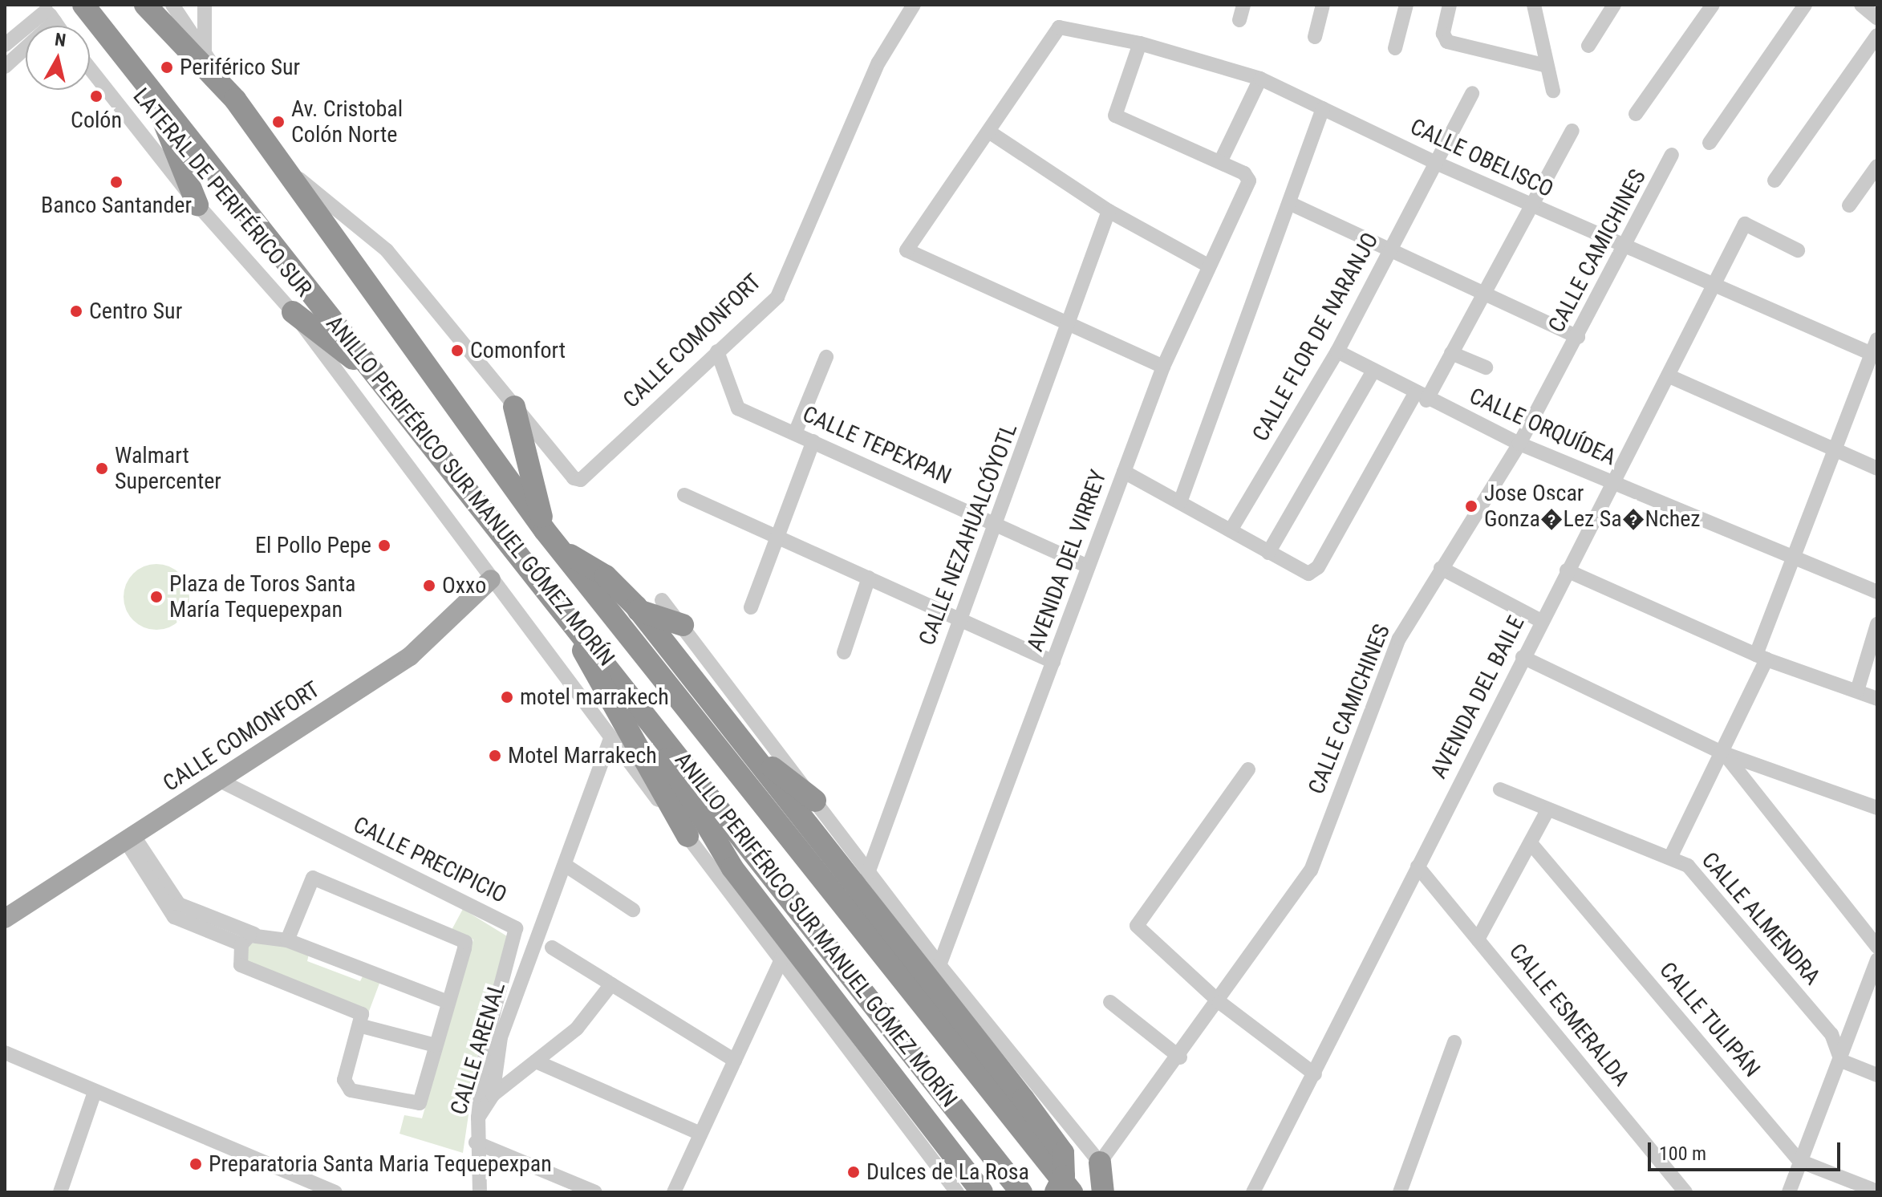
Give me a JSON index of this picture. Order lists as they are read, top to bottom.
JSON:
{
  "streets": {
    "highway": ["ANILLO PERIFÉRICO SUR MANUEL GÓMEZ MORÍN"],
    "main road": ["CALLE COMONFORT"],
    "street": [
      "CALLE OBELISCO",
      "LATERAL DE PERIFÉRICO SUR",
      "CALLE CAMICHINES",
      "CALLE FLOR DE NARANJO",
      "CALLE ORQUÍDEA",
      "CALLE TEPEXPAN",
      "CALLE NEZAHUALCÓYOTL",
      "AVENIDA DEL VIRREY",
      "AVENIDA DEL BAILE",
      "CALLE PRECIPICIO",
      "CALLE ALMENDRA",
      "CALLE ESMERALDA",
      "CALLE TULIPÁN",
      "CALLE ARENAL"
    ]
  },
  "crossings": [
    ["CALLE OBELISCO", "CALLE CAMICHINES"],
    ["CALLE OBELISCO", "CALLE FLOR DE NARANJO"],
    ["CALLE OBELISCO", "AVENIDA DEL BAILE"],
    ["LATERAL DE PERIFÉRICO SUR", "CALLE COMONFORT"],
    ["LATERAL DE PERIFÉRICO SUR", "CALLE ARENAL"],
    ["CALLE CAMICHINES", "CALLE ORQUÍDEA"],
    ["CALLE FLOR DE NARANJO", "CALLE ORQUÍDEA"],
    ["CALLE COMONFORT", "CALLE TEPEXPAN"],
    ["CALLE COMONFORT", "CALLE PRECIPICIO"],
    ["CALLE ORQUÍDEA", "AVENIDA DEL BAILE"],
    ["CALLE TEPEXPAN", "CALLE NEZAHUALCÓYOTL"],
    ["CALLE TEPEXPAN", "AVENIDA DEL VIRREY"],
    ["AVENIDA DEL BAILE", "CALLE ESMERALDA"],
    ["CALLE PRECIPICIO", "CALLE ARENAL"]
  ],
  "places": [
    "Periférico Sur",
    "Colón",
    "Av. Cristobal Colón Norte",
    "Banco Santander",
    "Centro Sur",
    "Comonfort",
    "Walmart Supercenter",
    "Jose Oscar Gonza�Lez Sa�Nchez",
    "El Pollo Pepe",
    "Oxxo",
    "Plaza de Toros Santa María Tequepexpan",
    "motel marrakech",
    "Motel Marrakech",
    "Preparatoria Santa Maria Tequepexpan",
    "Dulces de La Rosa"
  ],
  "scale_bar": "100 m",
  "north": "top"
}
